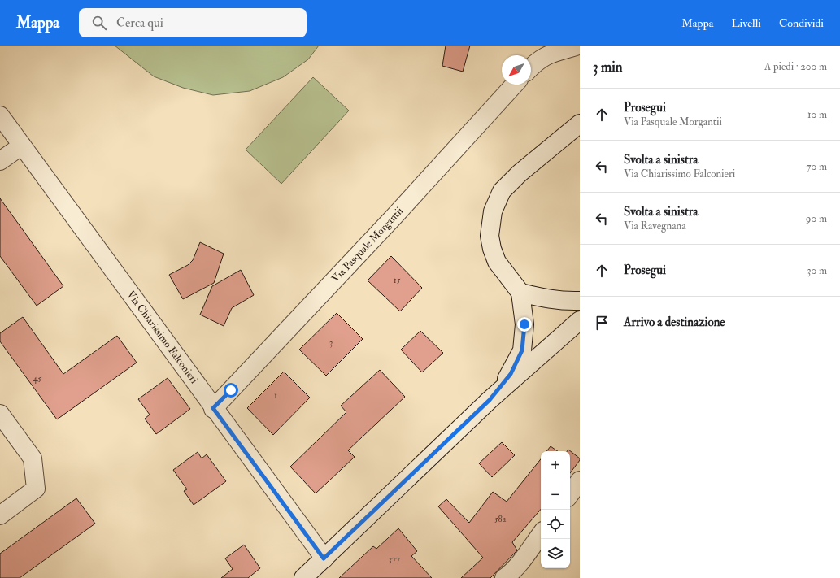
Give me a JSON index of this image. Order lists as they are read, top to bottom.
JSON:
{
  "streets": {
    "street": ["Via Pasquale Morgantii", "Via Chiarissimo Falconieri"]
  },
  "crossings": [
    ["Via Pasquale Morgantii", "Via Chiarissimo Falconieri"]
  ],
  "house_numbers": [
    "15",
    "3",
    "45",
    "1",
    "58a",
    "377"
  ],
  "north": "bottom left",
  "page": {
    "header": "Mappa",
    "search": "Cerca qui",
    "nav": ["Mappa", "Livelli", "Condividi"],
    "heading": ["3 min", "A piedi · 200 m"],
    "list": [
      ["Prosegui", "Via Pasquale Morgantii", "10 m"],
      ["Svolta a sinistra", "Via Chiarissimo Falconieri", "70 m"],
      ["Svolta a sinistra", "Via Ravegnana", "90 m"],
      ["Prosegui", "30 m"],
      "Arrivo a destinazione"
    ],
    "map_buttons": ["+", "−"]
  }
}
